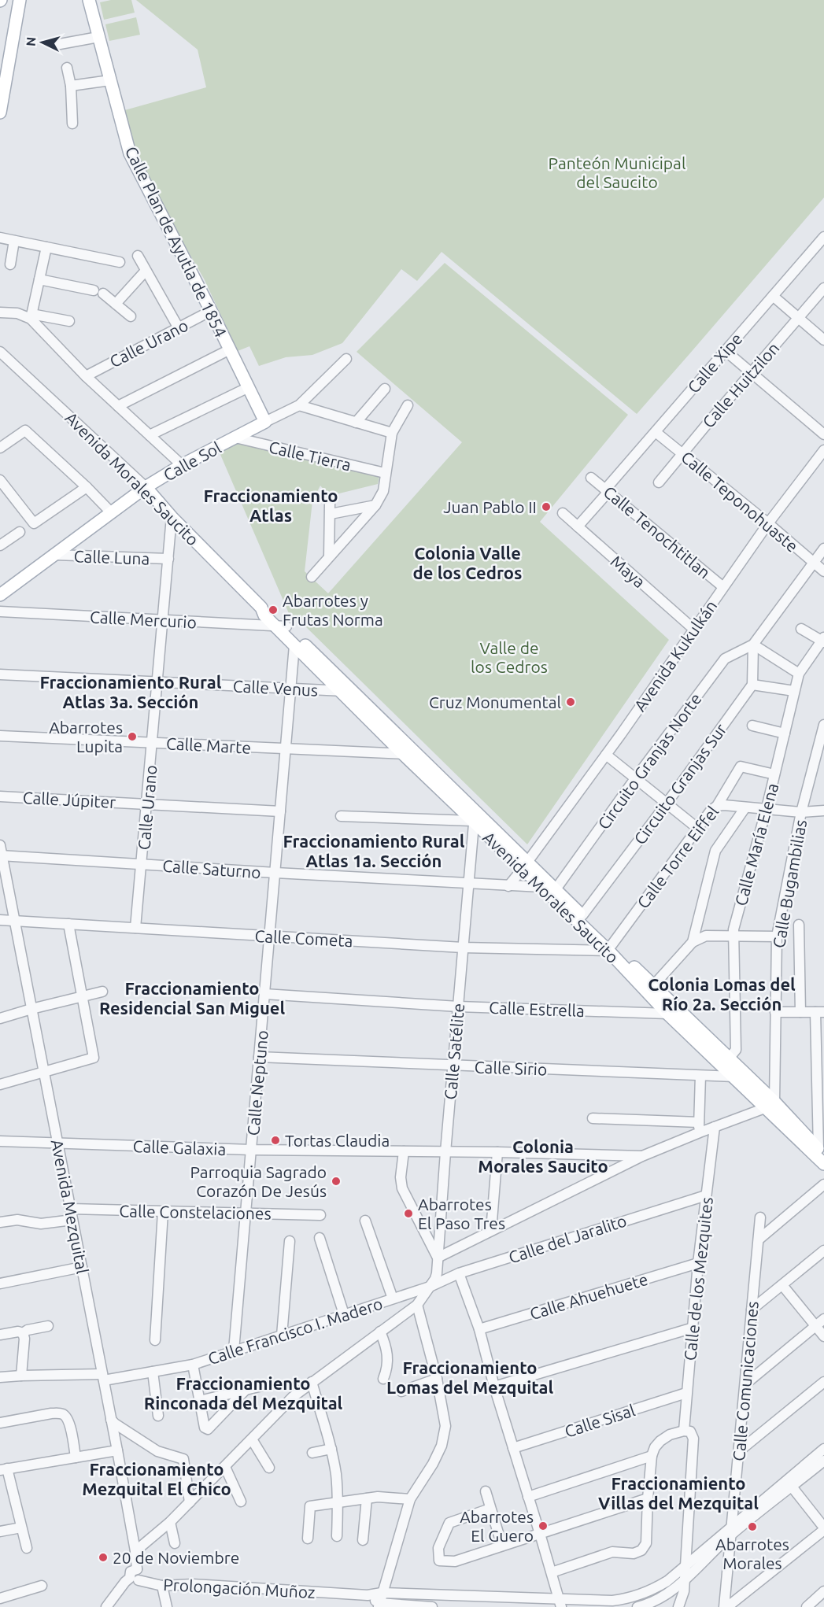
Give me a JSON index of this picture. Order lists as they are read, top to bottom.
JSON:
{
  "streets": {
    "main road": ["Calle Plan de Ayutla de 1854", "Calle Sol", "Avenida Morales Saucito"],
    "street": [
      "Calle Urano",
      "Calle Xipe",
      "Calle Huitzilon",
      "Calle Tierra",
      "Calle Teponohuaste",
      "Calle Tenochtitlan",
      "Calle Luna",
      "Maya",
      "Calle Mercurio",
      "Avenida Kukulkán",
      "Calle Venus",
      "Calle Marte",
      "Circuito Granjas Norte",
      "Circuito Granjas Sur",
      "Calle Júpiter",
      "Calle María Elena",
      "Calle Torre Eiffel",
      "Calle Saturno",
      "Calle Bugambilias",
      "Calle Cometa",
      "Calle Estrella",
      "Calle Satélite",
      "Calle Sirio",
      "Calle Neptuno",
      "Calle Galaxia",
      "Avenida Mezquital",
      "Calle Constelaciones",
      "Calle del Jaralito",
      "Calle de los Mezquites",
      "Calle Ahuehuete",
      "Calle Francisco I. Madero",
      "Calle Comunicaciones",
      "Calle Sisal",
      "Prolongación Muñoz"
    ]
  },
  "crossings": [
    ["Calle Plan de Ayutla de 1854", "Calle Urano"],
    ["Calle Plan de Ayutla de 1854", "Calle Sol"],
    ["Calle Urano", "Avenida Morales Saucito"],
    ["Calle Urano", "Calle Luna"],
    ["Calle Urano", "Calle Mercurio"],
    ["Calle Urano", "Calle Venus"],
    ["Calle Urano", "Calle Marte"],
    ["Calle Urano", "Calle Júpiter"],
    ["Calle Urano", "Calle Saturno"],
    ["Calle Urano", "Calle Cometa"],
    ["Calle Xipe", "Calle Teponohuaste"],
    ["Calle Xipe", "Calle Tenochtitlan"],
    ["Calle Xipe", "Maya"],
    ["Calle Huitzilon", "Calle Teponohuaste"],
    ["Calle Tierra", "Calle Sol"],
    ["Calle Sol", "Avenida Morales Saucito"],
    ["Calle Sol", "Calle Luna"],
    ["Avenida Morales Saucito", "Calle Mercurio"],
    ["Avenida Morales Saucito", "Avenida Kukulkán"],
    ["Avenida Morales Saucito", "Calle Venus"],
    ["Avenida Morales Saucito", "Calle Marte"],
    ["Avenida Morales Saucito", "Circuito Granjas Norte"],
    ["Avenida Morales Saucito", "Circuito Granjas Sur"],
    ["Avenida Morales Saucito", "Calle María Elena"],
    ["Avenida Morales Saucito", "Calle Torre Eiffel"],
    ["Avenida Morales Saucito", "Calle Saturno"],
    ["Avenida Morales Saucito", "Calle Bugambilias"],
    ["Avenida Morales Saucito", "Calle Cometa"],
    ["Avenida Morales Saucito", "Calle Estrella"],
    ["Avenida Morales Saucito", "Calle Satélite"],
    ["Avenida Morales Saucito", "Calle Sirio"],
    ["Avenida Morales Saucito", "Calle Neptuno"],
    ["Calle Teponohuaste", "Avenida Kukulkán"],
    ["Calle Tenochtitlan", "Avenida Kukulkán"],
    ["Maya", "Avenida Kukulkán"],
    ["Calle Venus", "Calle Neptuno"],
    ["Calle Marte", "Calle Neptuno"],
    ["Calle Júpiter", "Calle Neptuno"],
    ["Calle María Elena", "Calle Torre Eiffel"],
    ["Calle Torre Eiffel", "Calle Cometa"],
    ["Calle Saturno", "Calle Satélite"],
    ["Calle Saturno", "Calle Neptuno"],
    ["Calle Saturno", "Avenida Mezquital"],
    ["Calle Cometa", "Calle Satélite"],
    ["Calle Cometa", "Calle Neptuno"],
    ["Calle Cometa", "Avenida Mezquital"],
    ["Calle Estrella", "Calle Satélite"],
    ["Calle Estrella", "Calle Neptuno"],
    ["Calle Satélite", "Calle Sirio"],
    ["Calle Satélite", "Calle Galaxia"],
    ["Calle Satélite", "Calle del Jaralito"],
    ["Calle Satélite", "Calle Francisco I. Madero"],
    ["Calle Sirio", "Calle Neptuno"],
    ["Calle Neptuno", "Calle Galaxia"],
    ["Calle Neptuno", "Calle Constelaciones"],
    ["Calle Neptuno", "Calle Francisco I. Madero"],
    ["Calle Galaxia", "Avenida Mezquital"],
    ["Avenida Mezquital", "Calle Constelaciones"],
    ["Avenida Mezquital", "Calle Francisco I. Madero"],
    ["Avenida Mezquital", "Prolongación Muñoz"],
    ["Calle del Jaralito", "Calle de los Mezquites"],
    ["Calle del Jaralito", "Calle Francisco I. Madero"],
    ["Calle de los Mezquites", "Calle Ahuehuete"],
    ["Calle de los Mezquites", "Calle Sisal"],
    ["Calle Comunicaciones", "Prolongación Muñoz"]
  ],
  "districts": [
    "Fraccionamiento Atlas",
    "Colonia Valle de los Cedros",
    "Fraccionamiento Rural Atlas 3a. Sección",
    "Fraccionamiento Rural Atlas 1a. Sección",
    "Colonia Lomas del Río 2a. Sección",
    "Fraccionamiento Residencial San Miguel",
    "Colonia Morales Saucito",
    "Fraccionamiento Lomas del Mezquital",
    "Fraccionamiento Rinconada del Mezquital",
    "Fraccionamiento Mezquital El Chico",
    "Fraccionamiento Villas del Mezquital"
  ],
  "parks": ["Panteón Municipal del Saucito", "Valle de los Cedros"],
  "places": [
    "Juan Pablo II",
    "Abarrotes y Frutas Norma",
    "Cruz Monumental",
    "Abarrotes Lupita",
    "Tortas Claudia",
    "Parroquia Sagrado Corazón De Jesús",
    "Abarrotes El Paso Tres",
    "Abarrotes El Guero",
    "Abarrotes Morales",
    "20 de Noviembre"
  ],
  "north": "left"
}
